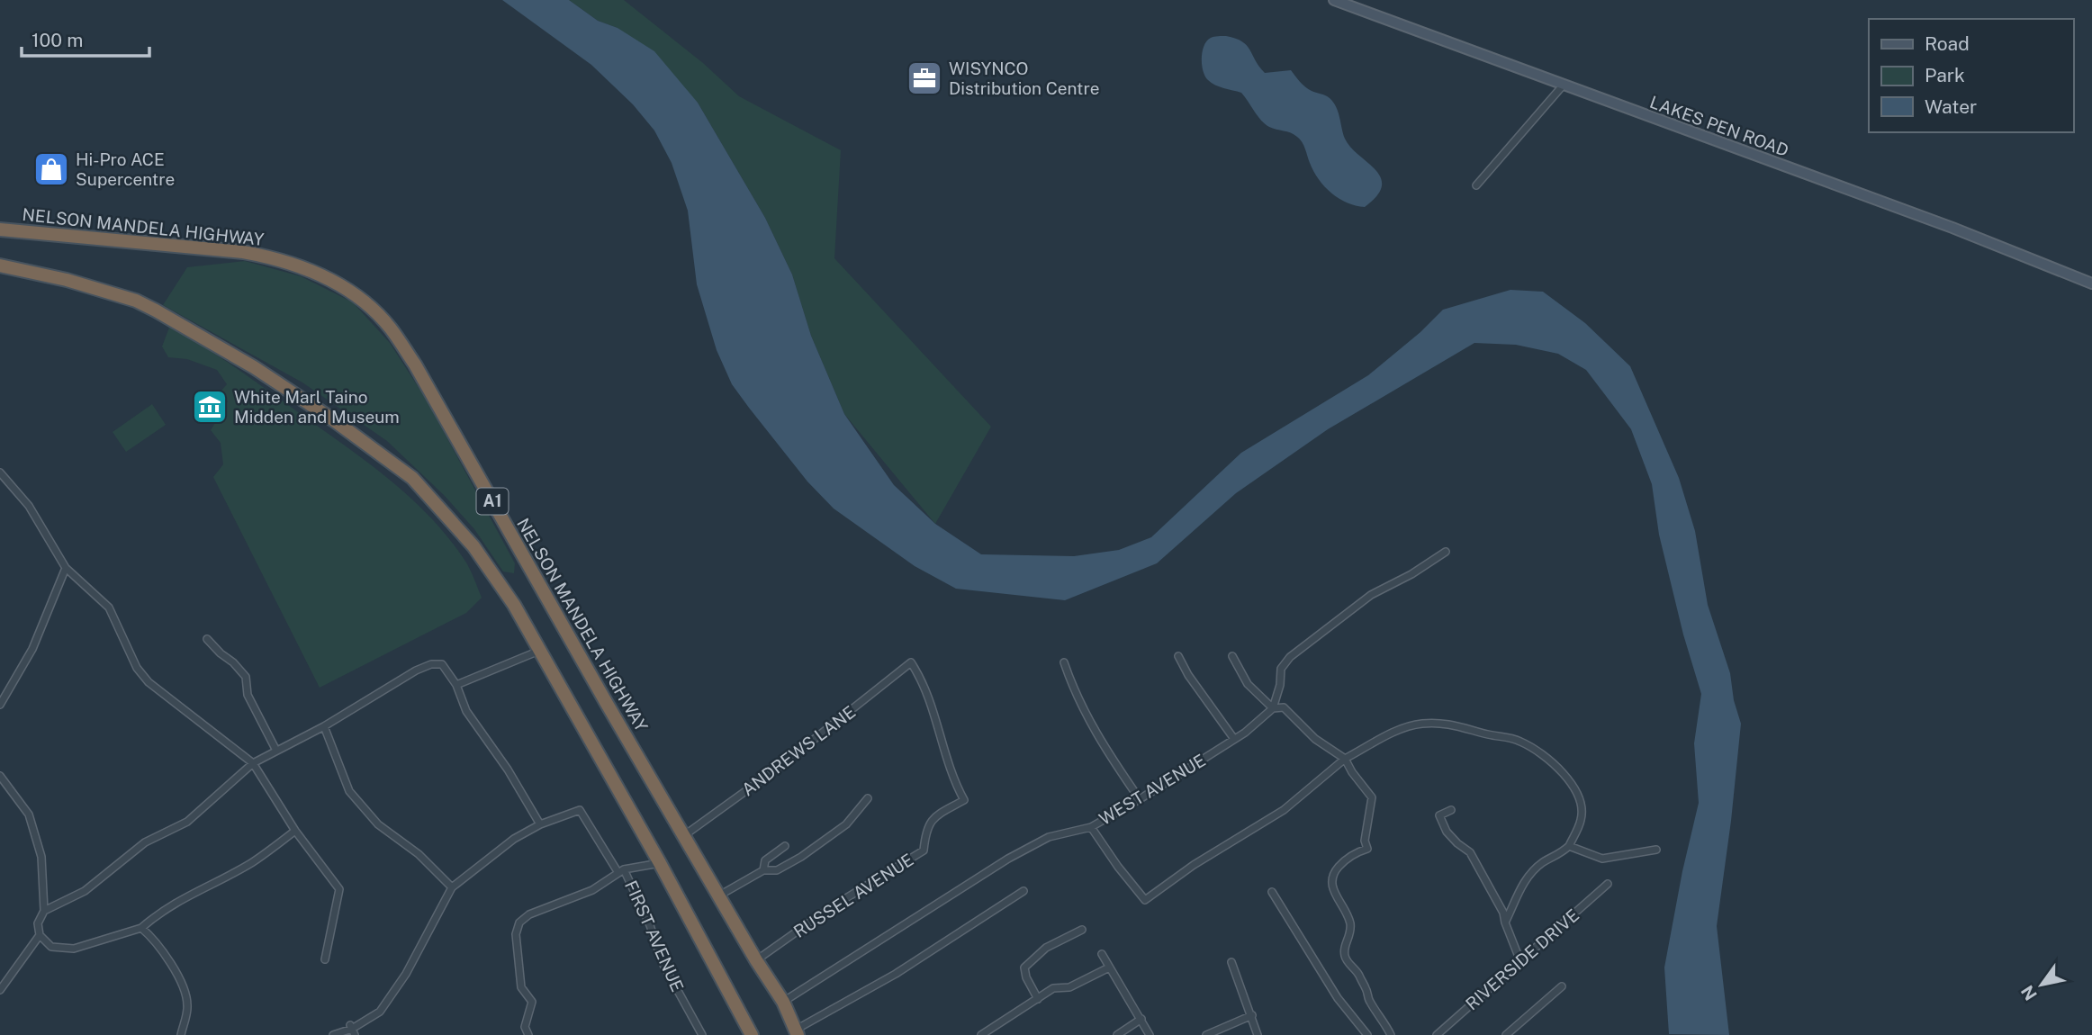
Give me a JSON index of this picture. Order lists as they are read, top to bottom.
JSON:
{
  "streets": {
    "highway": ["NELSON MANDELA HIGHWAY", "A1"],
    "street": [
      "LAKES PEN ROAD",
      "ANDREWS LANE",
      "WEST AVENUE",
      "RUSSEL AVENUE",
      "FIRST AVENUE",
      "RIVERSIDE DRIVE"
    ]
  },
  "crossings": [
    ["NELSON MANDELA HIGHWAY", "ANDREWS LANE"],
    ["NELSON MANDELA HIGHWAY", "WEST AVENUE"],
    ["NELSON MANDELA HIGHWAY", "RUSSEL AVENUE"],
    ["ANDREWS LANE", "RUSSEL AVENUE"]
  ],
  "places": {
    "office": ["WISYNCO Distribution Centre"],
    "shop": ["Hi-Pro ACE Supercentre"],
    "museum": ["White Marl Taino Midden and Museum"]
  },
  "legend": ["Road", "Park", "Water"],
  "scale_bar": "100 m",
  "north": "bottom left"
}
